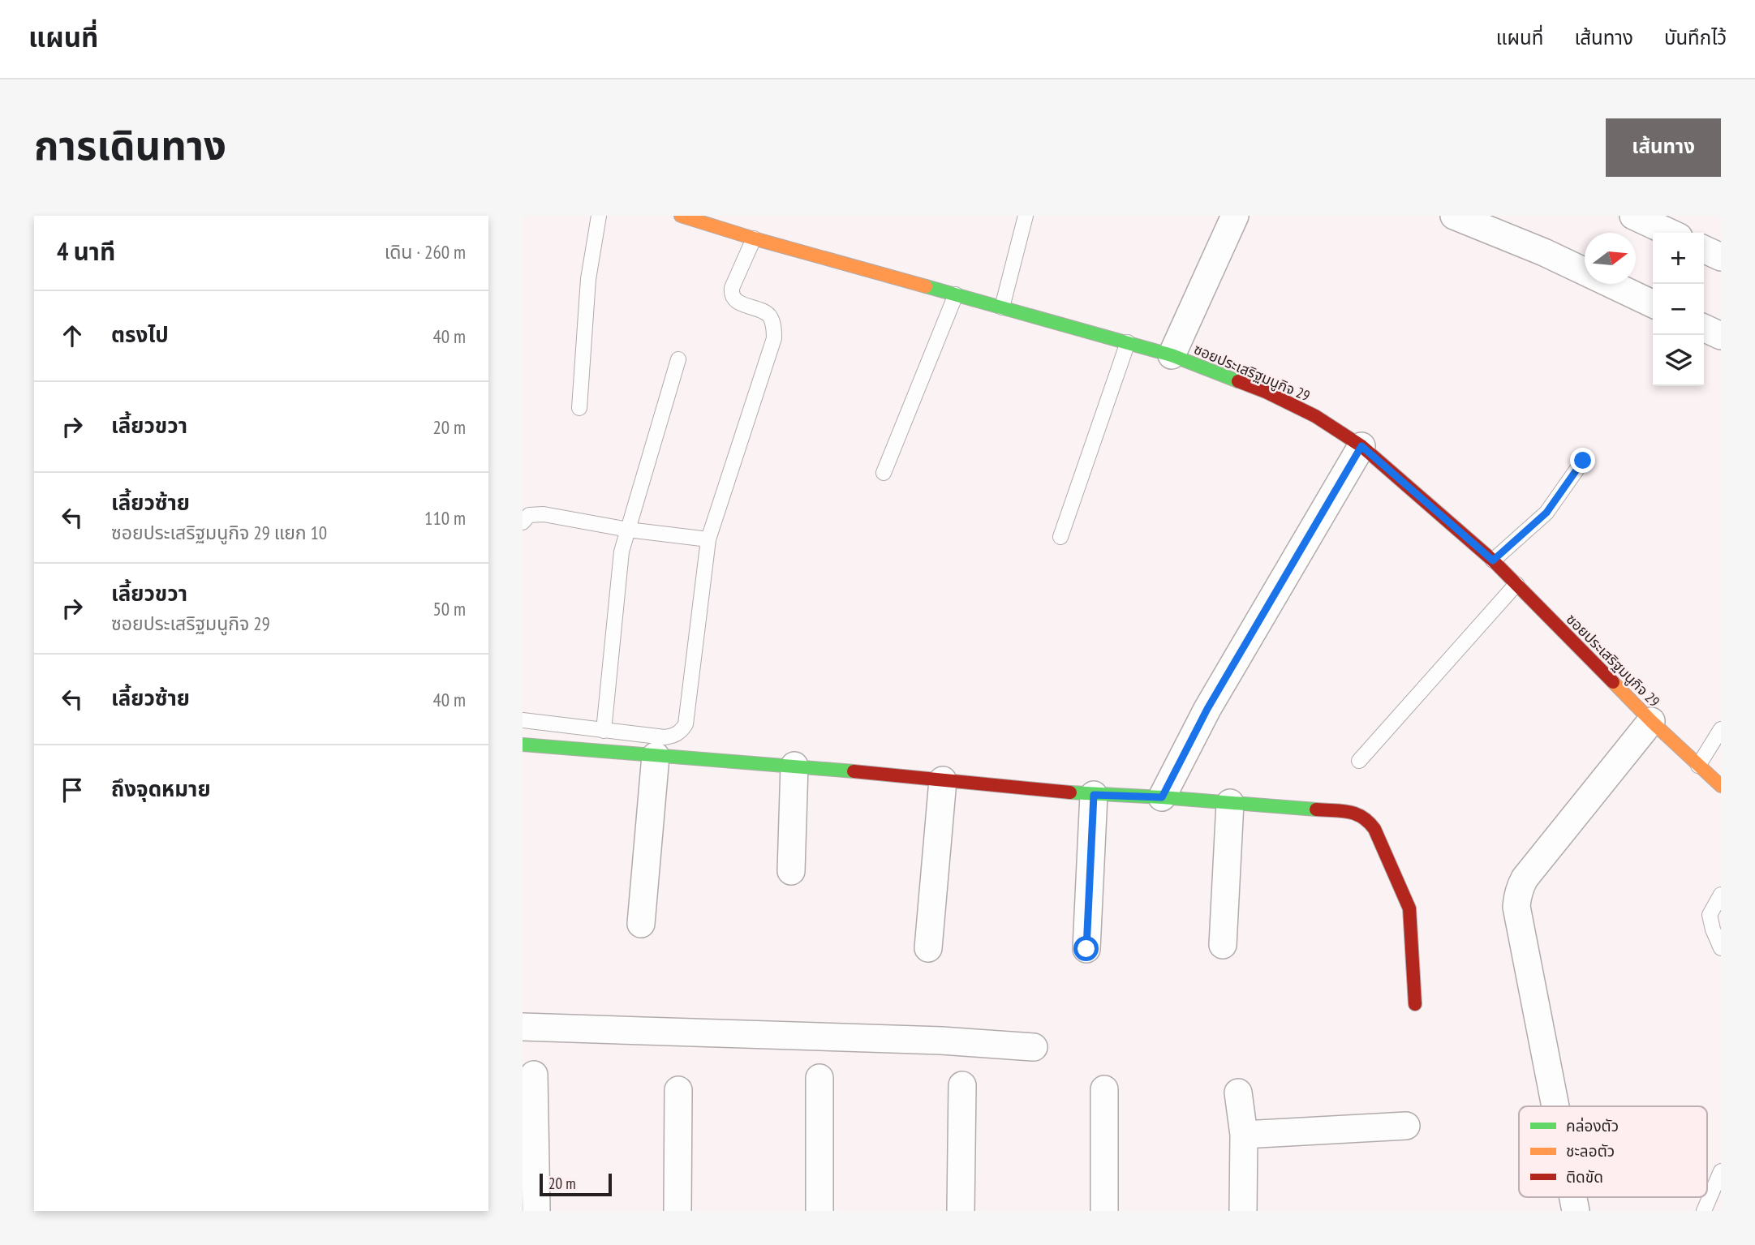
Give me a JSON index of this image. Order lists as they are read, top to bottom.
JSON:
{
  "streets": {
    "street": ["ซอยประเสริฐมนูกิจ 29"]
  },
  "legend": ["คล่องตัว", "ชะลอตัว", "ติดขัด"],
  "scale_bar": "20 m",
  "north": "right",
  "page": {
    "header": "แผนที่",
    "nav": ["แผนที่", "เส้นทาง", "บันทึกไว้"],
    "title": "การเดินทาง",
    "buttons": "เส้นทาง",
    "heading": ["4 นาที", "เดิน · 260 m"],
    "map_buttons": ["+", "−"],
    "list": [
      ["ตรงไป", "40 m"],
      ["เลี้ยวขวา", "20 m"],
      ["เลี้ยวซ้าย", "ซอยประเสริฐมนูกิจ 29 แยก 10", "110 m"],
      ["เลี้ยวขวา", "ซอยประเสริฐมนูกิจ 29", "50 m"],
      ["เลี้ยวซ้าย", "40 m"],
      "ถึงจุดหมาย"
    ],
    "scale": "20 m"
  }
}
